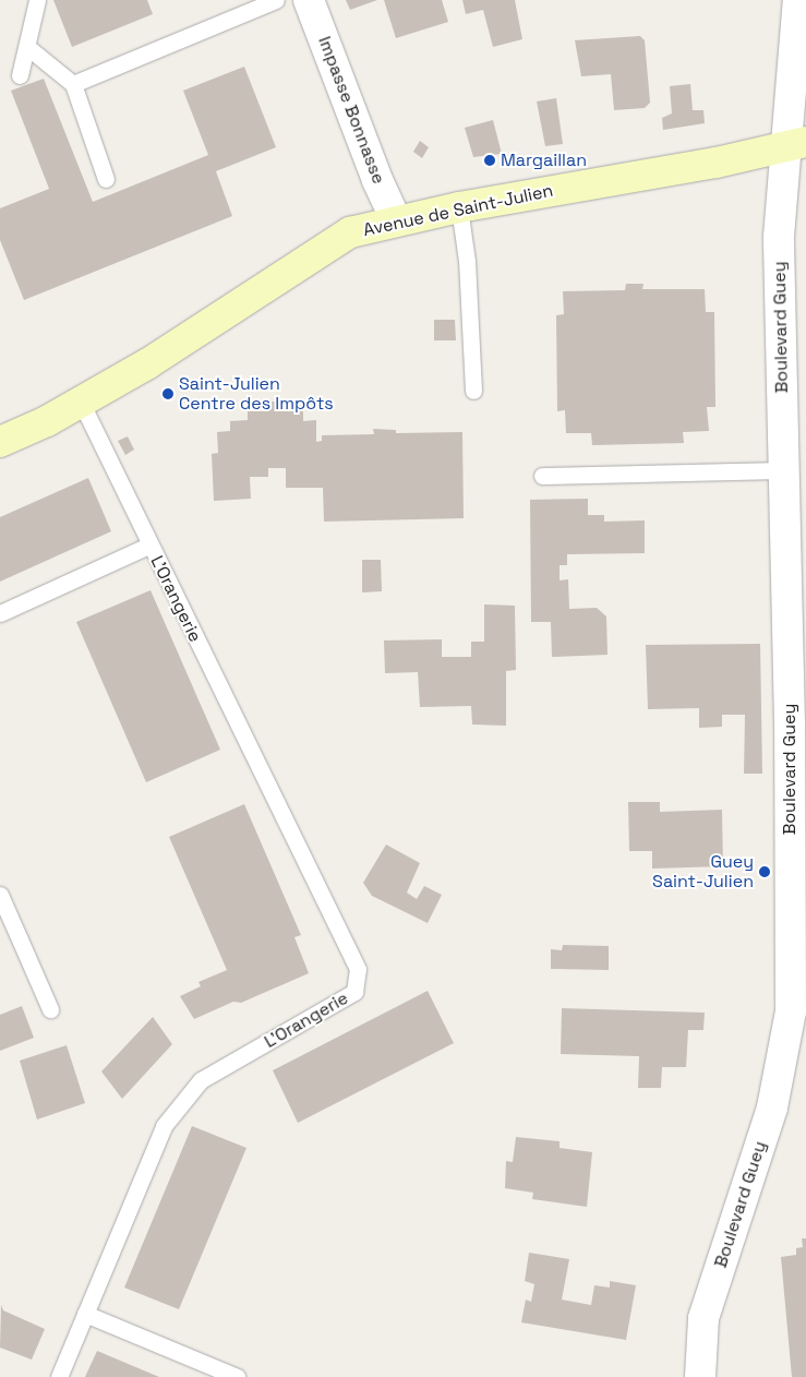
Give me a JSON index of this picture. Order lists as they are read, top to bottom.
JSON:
{
  "streets": {
    "main road": ["Avenue de Saint-Julien"],
    "street": ["Impasse Bonnasse", "Boulevard Guey"],
    "lane": ["L'Orangerie"]
  },
  "crossings": [
    ["Impasse Bonnasse", "Avenue de Saint-Julien"],
    ["Avenue de Saint-Julien", "Boulevard Guey"],
    ["Avenue de Saint-Julien", "L'Orangerie"]
  ],
  "places": ["Margaillan", "Saint-Julien Centre des Impôts", "Guey Saint-Julien"]
}
